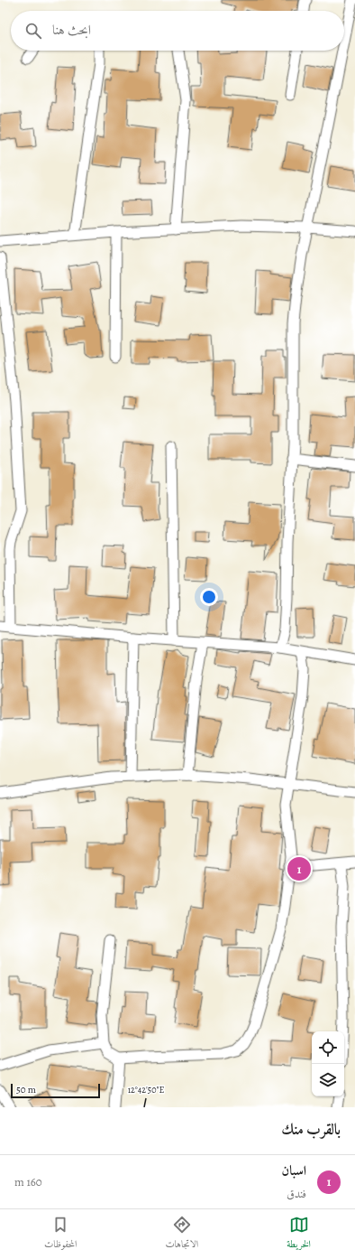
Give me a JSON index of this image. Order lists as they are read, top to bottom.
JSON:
{
  "scale_bar": "50 m",
  "page": {
    "search": "ابحث هنا",
    "pins": "1",
    "scale": "50 m",
    "heading": "بالقرب منك",
    "list": [
      {
        "mark": "1",
        "name": "اسبان",
        "note": "فندق",
        "value": "160 m"
      }
    ],
    "nav": ["الخريطة", "الاتجاهات", "المحفوظات"]
  },
  "coordinates": ["12°42'50\"E"]
}
